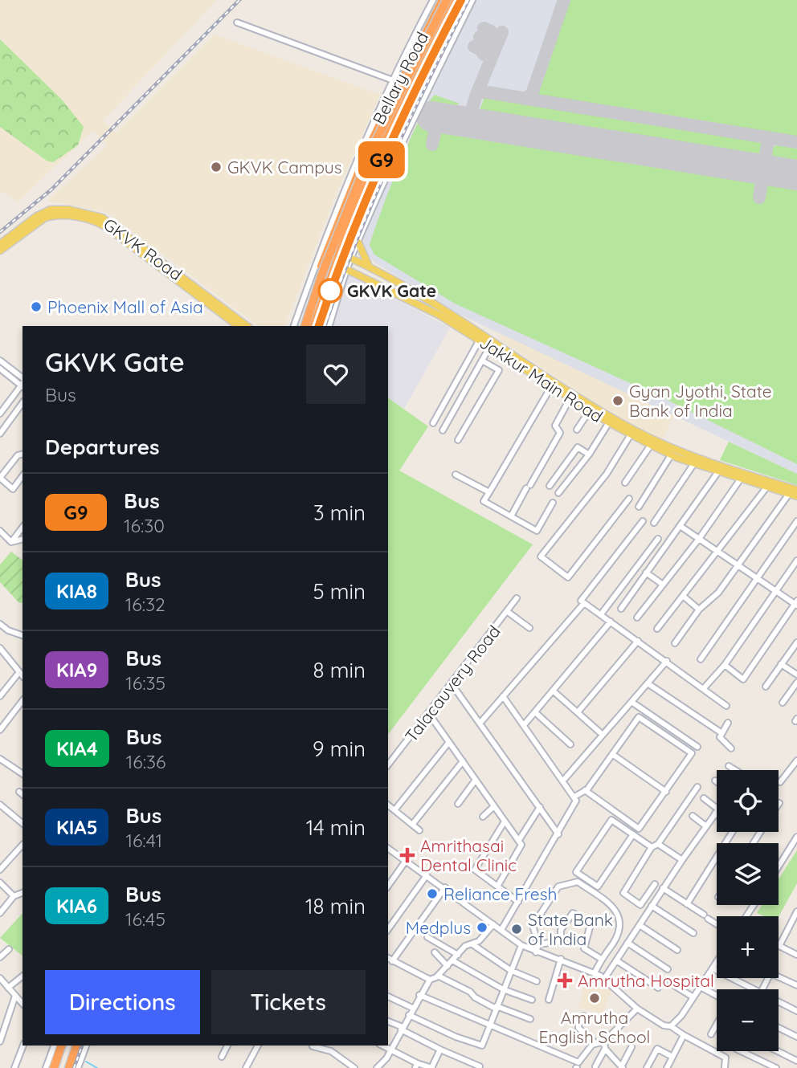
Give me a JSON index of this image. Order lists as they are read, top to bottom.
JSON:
{
  "streets": {
    "highway": ["Bellary Road"],
    "main road": ["GKVK Road", "Jakkur Main Road"],
    "street": ["Talacauvery Road"]
  },
  "crossings": [
    ["Bellary Road", "Jakkur Main Road"]
  ],
  "places": {
    "other": [
      "GKVK Campus",
      "GKVK Gate",
      "Phoenix Mall of Asia",
      "Gyan Jyothi, State Bank of India",
      "Reliance Fresh",
      "Medplus",
      "State Bank of India",
      "Amrutha English School"
    ],
    "health": ["Amrithasai Dental Clinic", "Amrutha Hospital"]
  },
  "lines": ["bus line G9"],
  "page": {
    "on_map": "G9",
    "heading": [
      ["GKVK Gate", "Bus"],
      "Departures"
    ],
    "list": [
      {
        "mark": "G9",
        "name": "Bus",
        "note": "16:30",
        "value": "3 min"
      },
      {
        "mark": "KIA8",
        "name": "Bus",
        "note": "16:32",
        "value": "5 min"
      },
      {
        "mark": "KIA9",
        "name": "Bus",
        "note": "16:35",
        "value": "8 min"
      },
      {
        "mark": "KIA4",
        "name": "Bus",
        "note": "16:36",
        "value": "9 min"
      },
      {
        "mark": "KIA5",
        "name": "Bus",
        "note": "16:41",
        "value": "14 min"
      },
      {
        "mark": "KIA6",
        "name": "Bus",
        "note": "16:45",
        "value": "18 min"
      }
    ],
    "map_buttons": ["+", "−"],
    "buttons": ["Directions", "Tickets"]
  }
}
